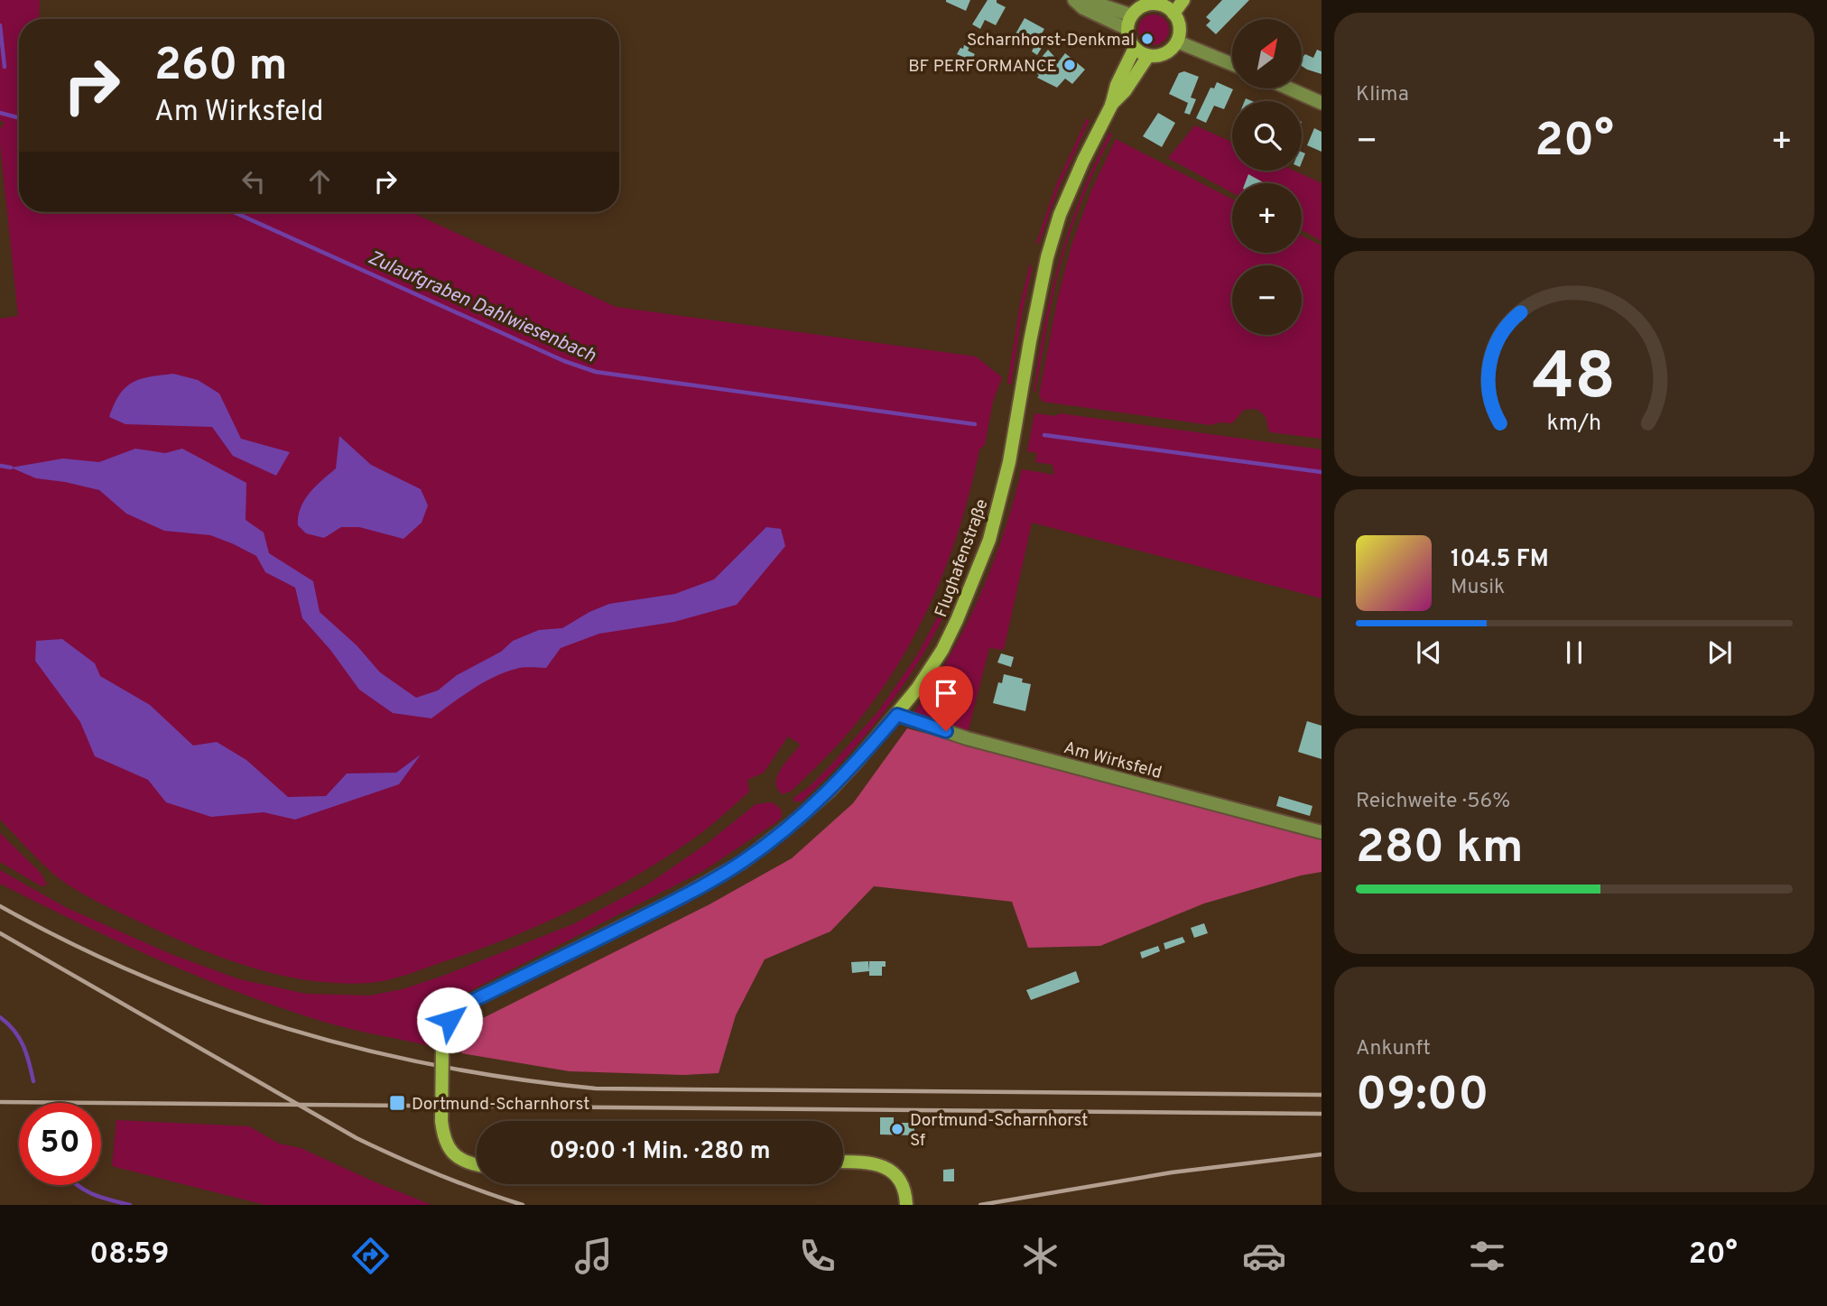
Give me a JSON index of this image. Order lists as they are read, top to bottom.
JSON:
{
  "streets": {
    "main road": ["Flughafenstraße"],
    "street": ["Am Wirksfeld"]
  },
  "crossings": [
    ["Flughafenstraße", "Am Wirksfeld"]
  ],
  "water": ["Zulaufgraben Dahlwiesenbach"],
  "places": {
    "other": ["Scharnhorst-Denkmal", "BF PERFORMANCE", "Dortmund-Scharnhorst Sf"],
    "transit": ["Dortmund-Scharnhorst"]
  },
  "north": "top right",
  "page": {
    "tile": [
      "Klima",
      ["Reichweite · 56%", "280 km"],
      ["Ankunft", "09:00"]
    ],
    "map_buttons": ["+", "−"],
    "turn": ["260 m", "Am Wirksfeld"],
    "heat": ["−", "20°", "+"],
    "song": ["104.5 FM", "Musik"],
    "limit": "50",
    "trip": "09:00 · 1 Min. · 280 m",
    "tabs": ["08:59", "20°"],
    "gauge": ["48", "km/h"]
  }
}
